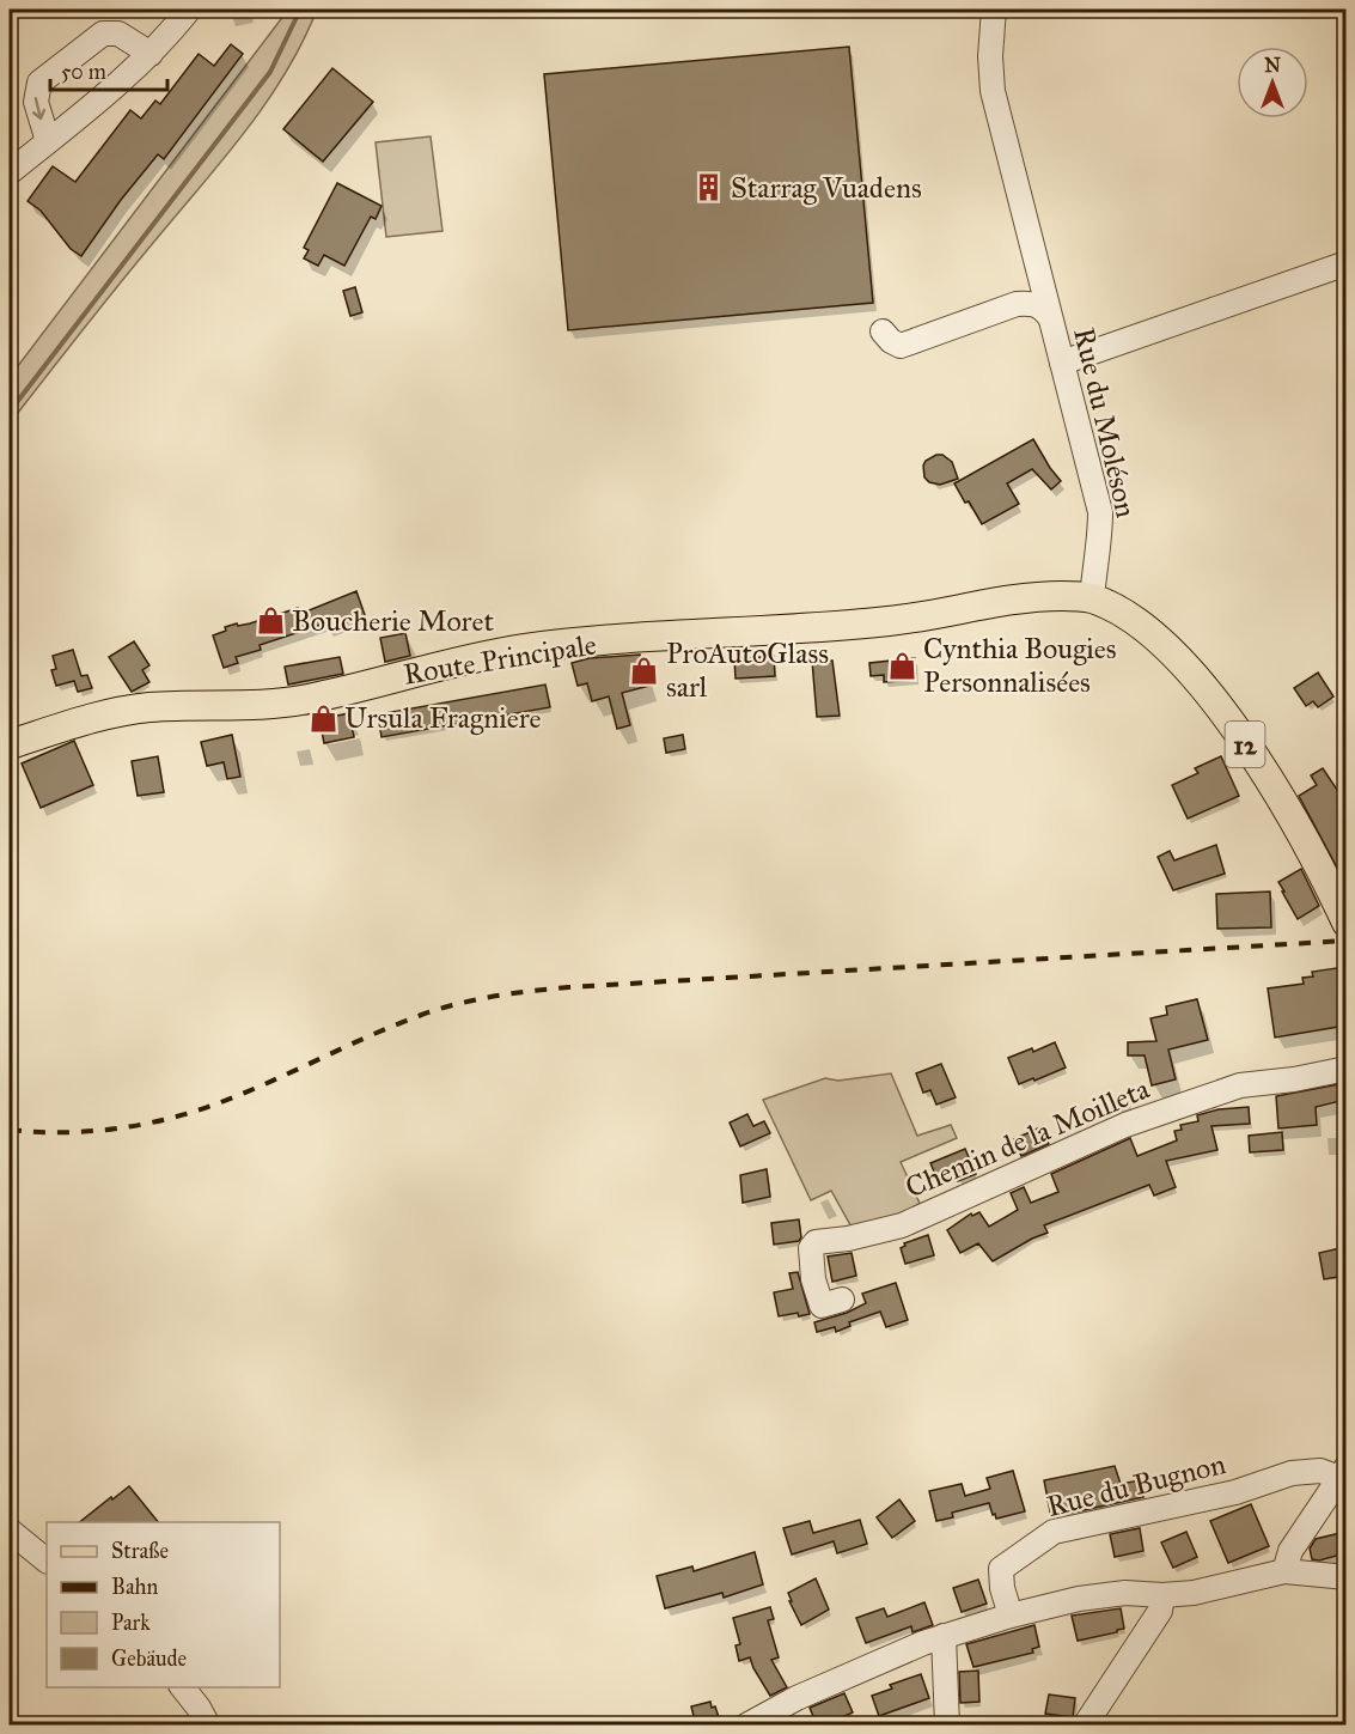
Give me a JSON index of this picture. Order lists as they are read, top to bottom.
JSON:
{
  "streets": {
    "main road": ["Route Principale", "12"],
    "street": ["Rue du Moléson", "Chemin de la Moilleta", "Rue du Bugnon"]
  },
  "crossings": [
    ["Rue du Moléson", "Route Principale"]
  ],
  "places": {
    "building": ["Starrag Vuadens"],
    "shop": [
      "Boucherie Moret",
      "Cynthia Bougies Personnalisées",
      "ProAutoGlass sarl",
      "Ursula Fragniere"
    ]
  },
  "legend": [
    "Straße",
    "Bahn",
    "Park",
    "Gebäude"
  ],
  "scale_bar": "50 m",
  "north": "top"
}
